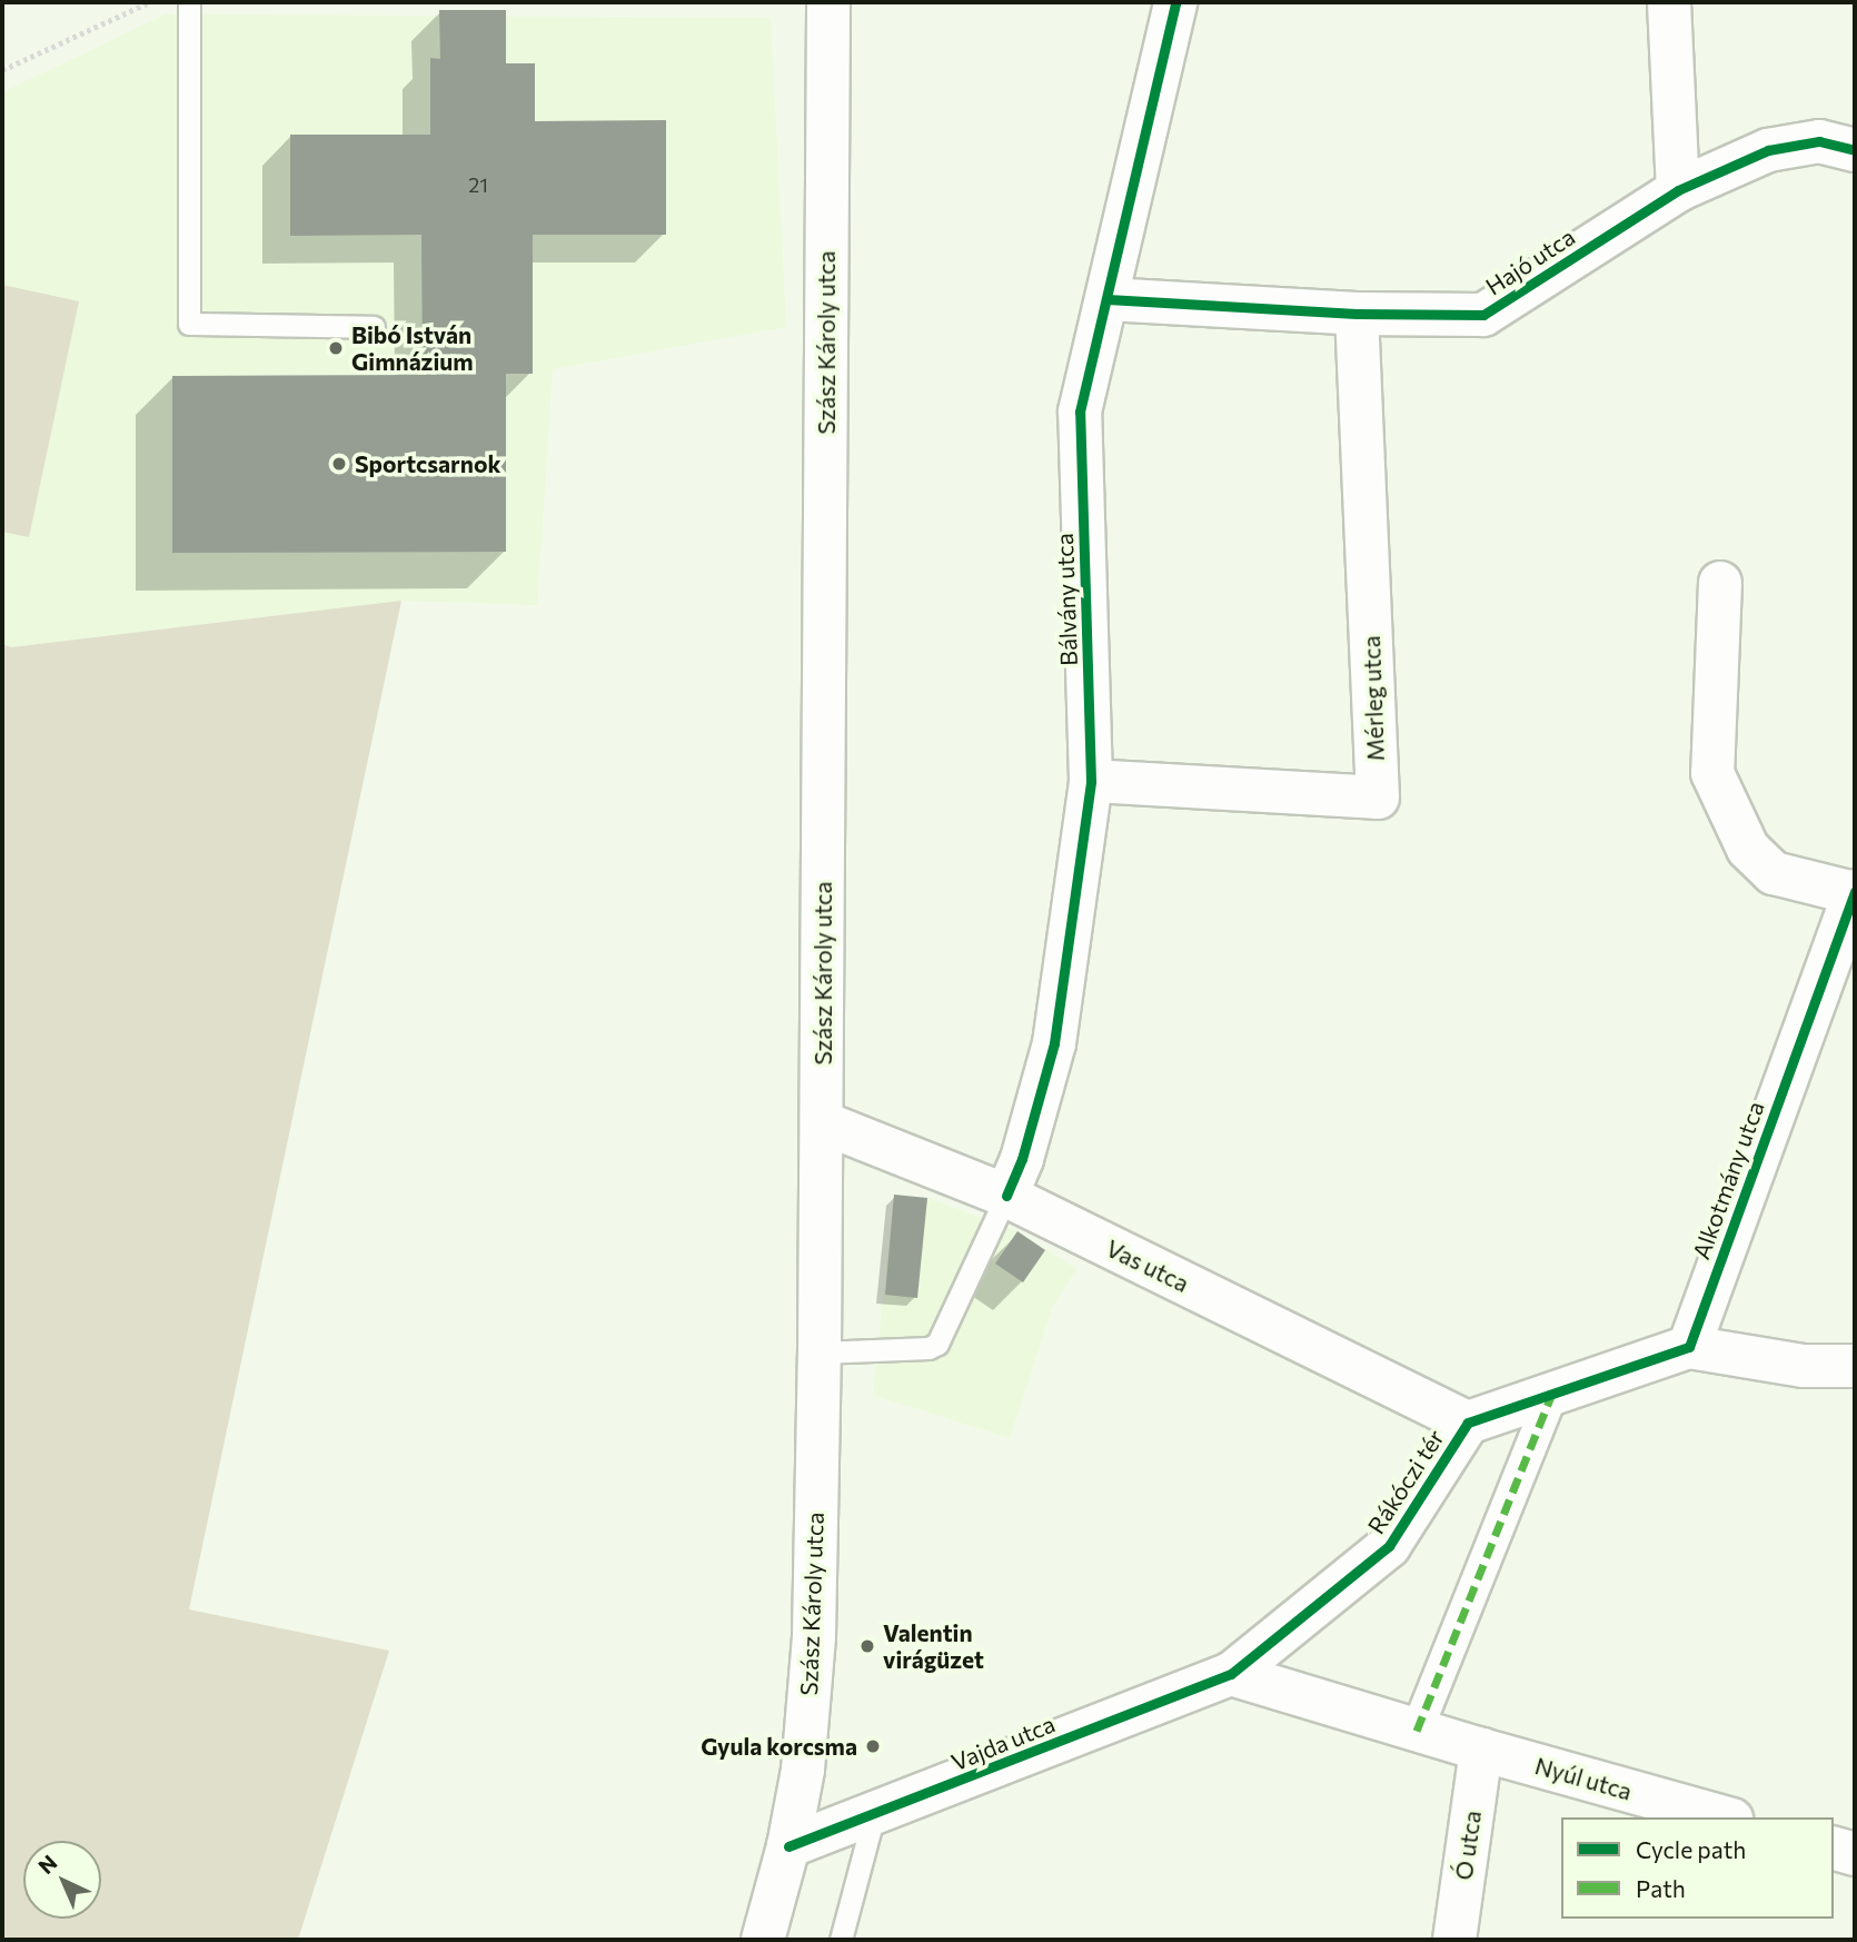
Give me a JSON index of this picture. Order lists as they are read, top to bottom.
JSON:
{
  "streets": {
    "street": [
      "Hajó utca",
      "Szász Károly utca",
      "Bálvány utca",
      "Mérleg utca",
      "Alkotmány utca",
      "Vas utca",
      "Rákóczi tér",
      "Vajda utca",
      "Nyúl utca",
      "Ó utca"
    ]
  },
  "crossings": [
    ["Hajó utca", "Bálvány utca"],
    ["Hajó utca", "Mérleg utca"],
    ["Szász Károly utca", "Vas utca"],
    ["Szász Károly utca", "Vajda utca"],
    ["Bálvány utca", "Mérleg utca"],
    ["Bálvány utca", "Vas utca"],
    ["Vas utca", "Rákóczi tér"],
    ["Rákóczi tér", "Vajda utca"],
    ["Nyúl utca", "Ó utca"]
  ],
  "places": [
    "Bibó István Gimnázium",
    "Sportcsarnok",
    "Valentin virágüzet",
    "Gyula korcsma"
  ],
  "house_numbers": ["21"],
  "legend": ["Cycle path", "Path"],
  "north": "top left"
}
